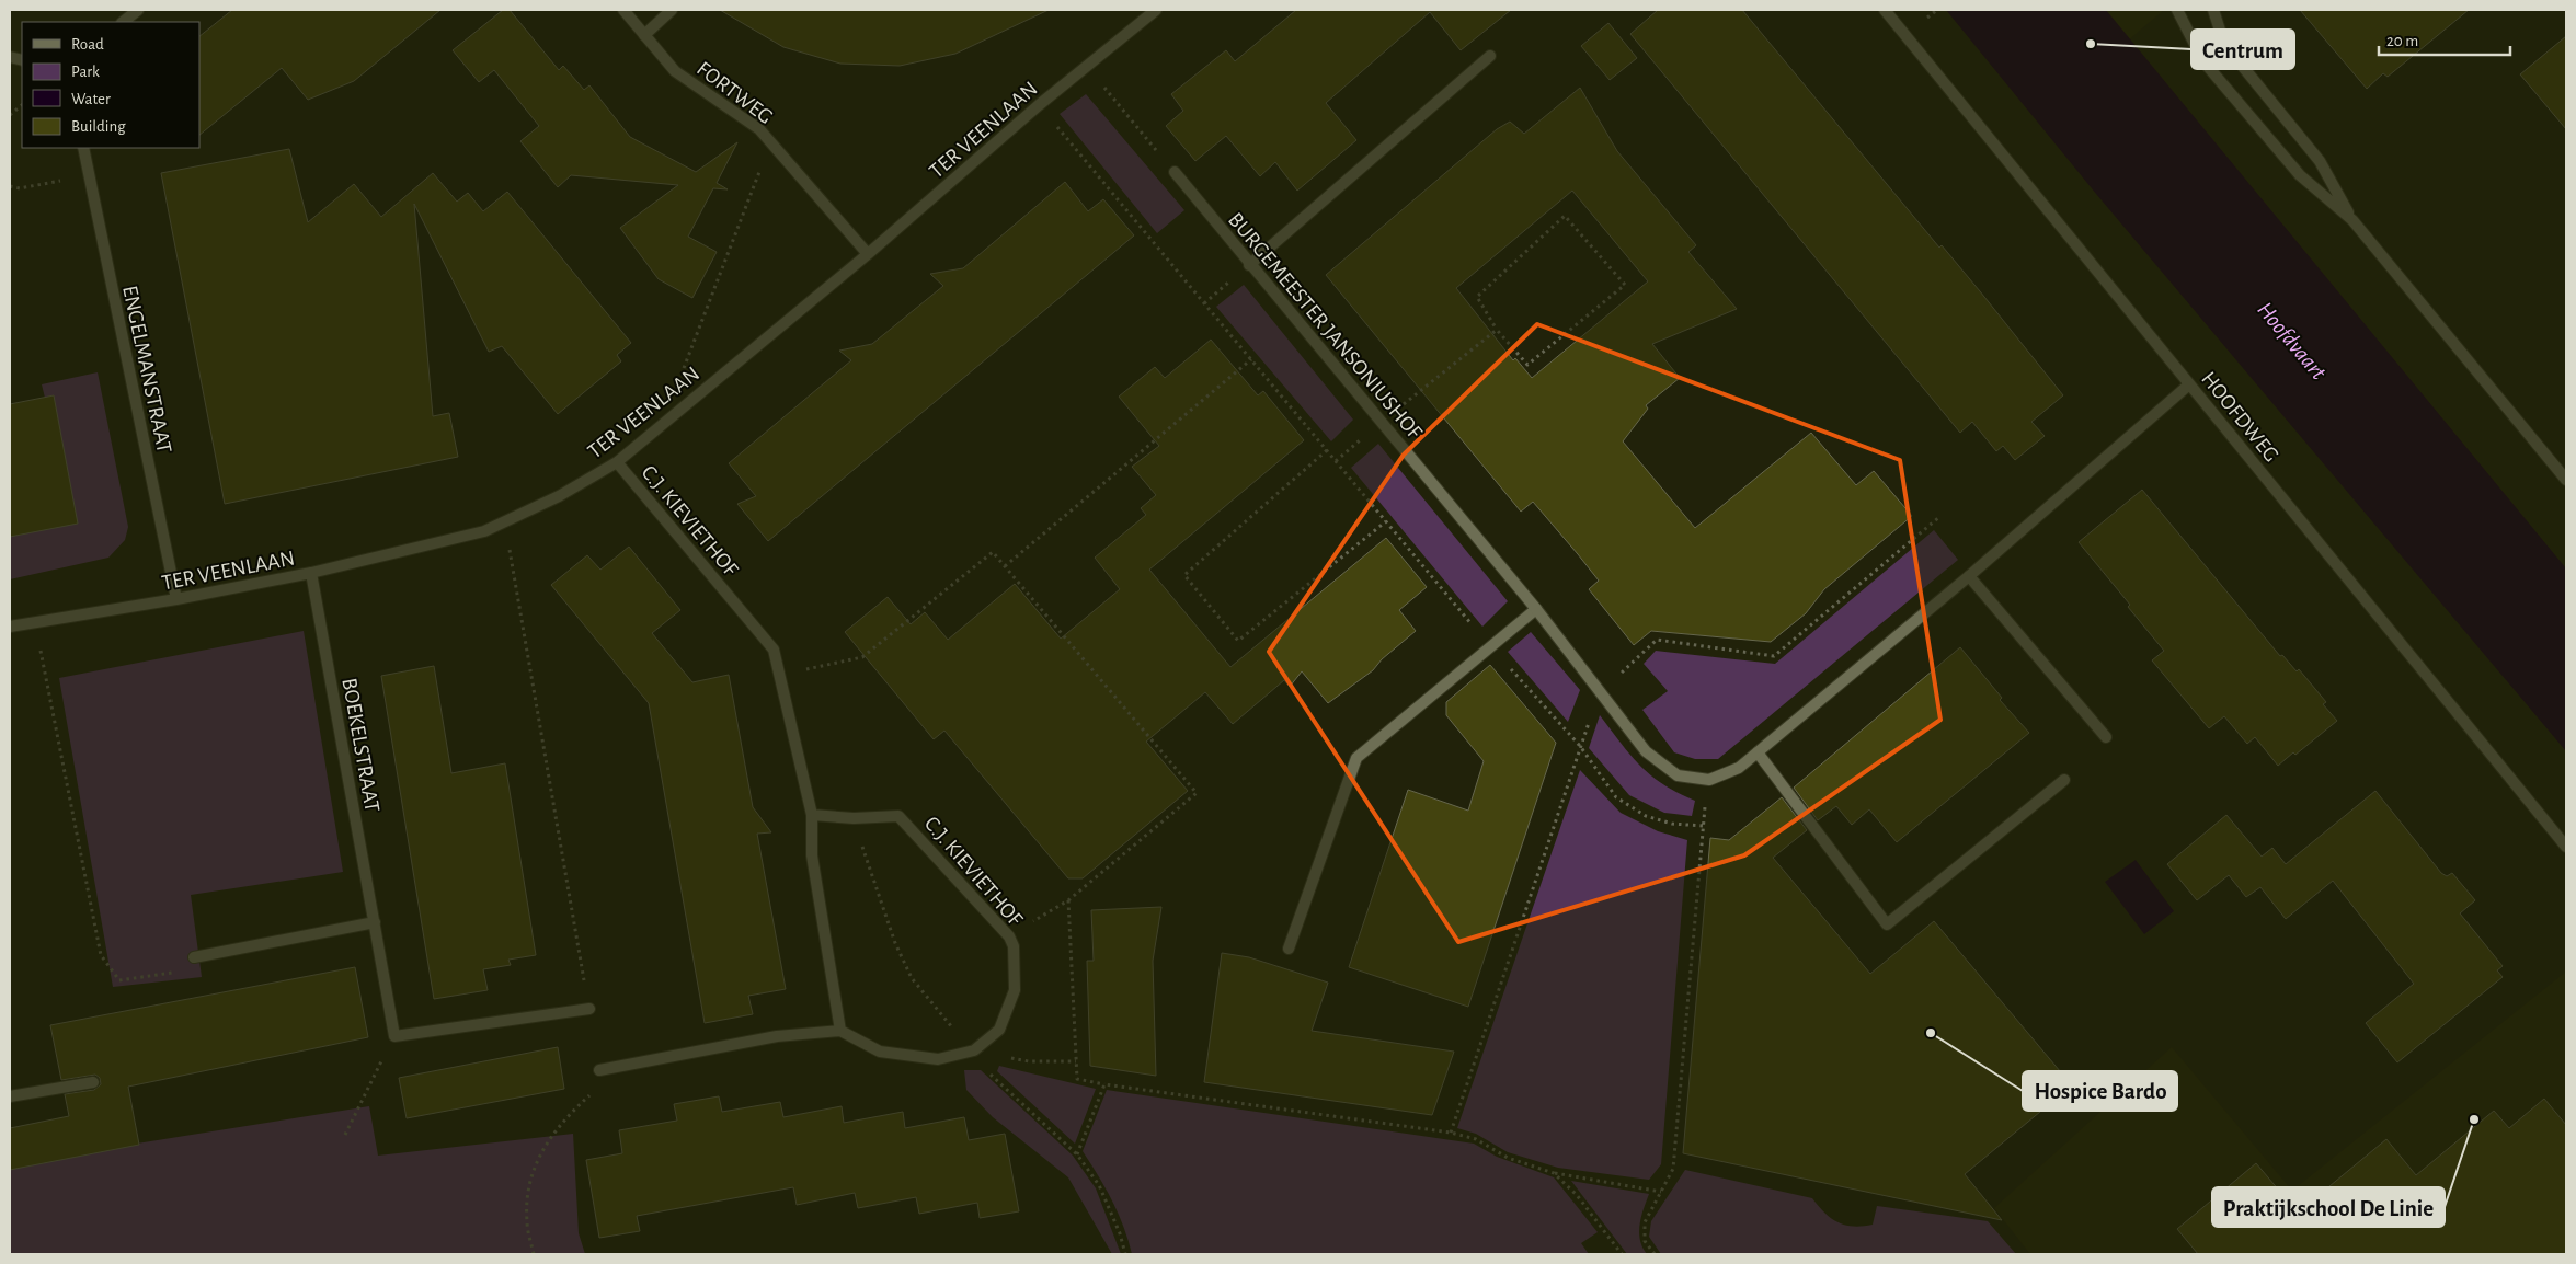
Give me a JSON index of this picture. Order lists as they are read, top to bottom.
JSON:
{
  "streets": {
    "street": [
      "FORTWEG",
      "TER VEENLAAN",
      "BURGEMEESTER JANSONIUSHOF",
      "ENGELMANSTRAAT",
      "HOOFDWEG",
      "C.J. KIEVIETHOF",
      "BOEKELSTRAAT"
    ]
  },
  "crossings": [
    ["FORTWEG", "TER VEENLAAN"],
    ["TER VEENLAAN", "ENGELMANSTRAAT"],
    ["TER VEENLAAN", "C.J. KIEVIETHOF"],
    ["TER VEENLAAN", "BOEKELSTRAAT"]
  ],
  "water": ["Hoofdvaart"],
  "places": ["Centrum", "Hospice Bardo", "Praktijkschool De Linie"],
  "legend": [
    "Road",
    "Park",
    "Water",
    "Building"
  ],
  "scale_bar": "20 m"
}
